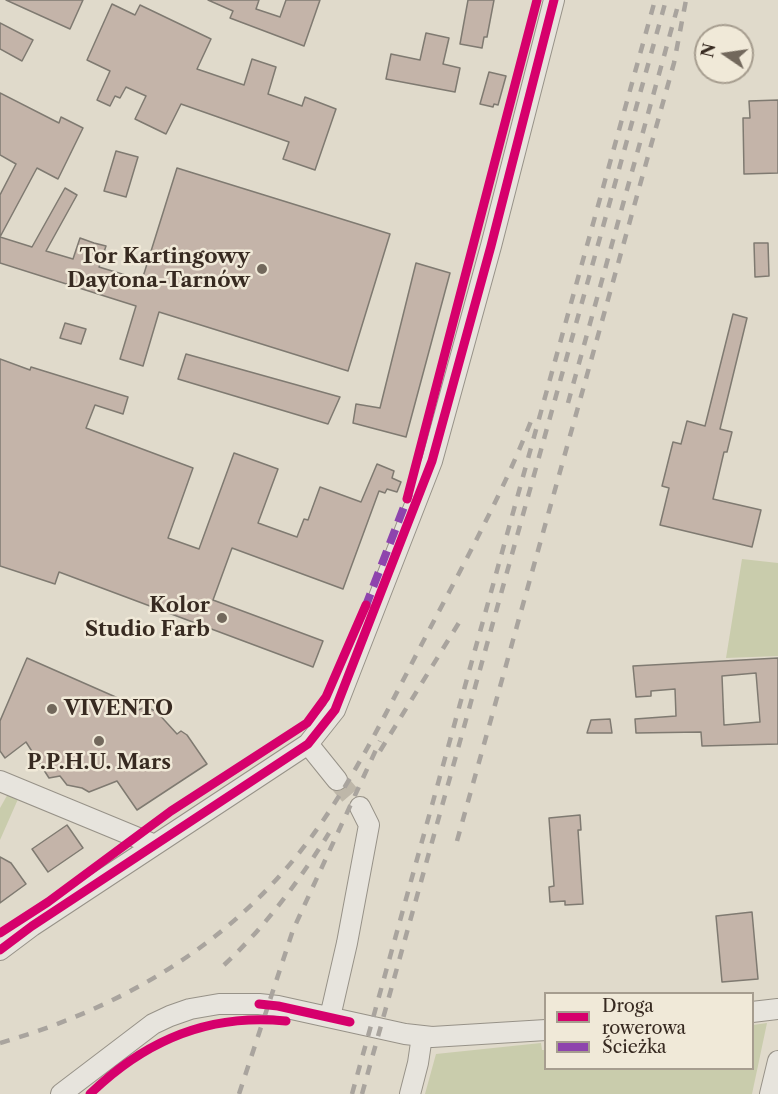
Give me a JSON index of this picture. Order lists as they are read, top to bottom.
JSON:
{
  "places": [
    "Tor Kartingowy Daytona-Tarnów",
    "Kolor Studio Farb",
    "VIVENTO",
    "P.P.H.U. Mars"
  ],
  "legend": ["Droga rowerowa", "Ścieżka"],
  "north": "left"
}
